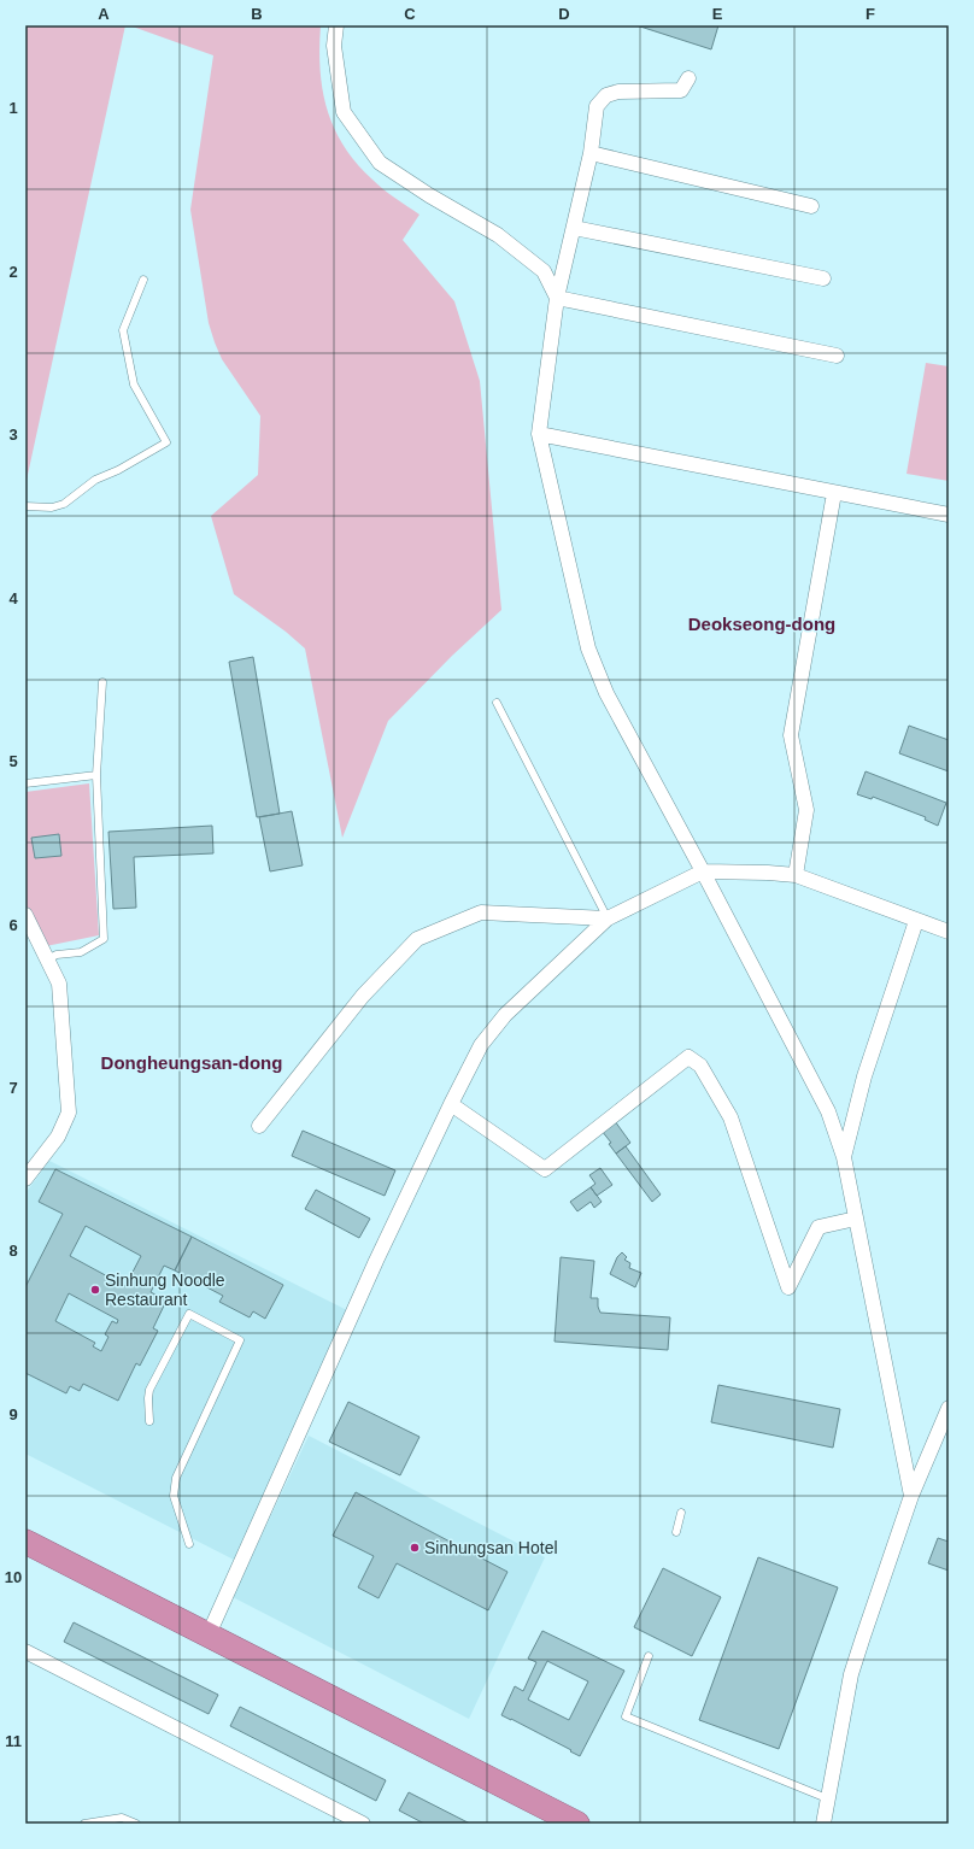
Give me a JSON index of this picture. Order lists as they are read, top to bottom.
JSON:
{
  "districts": ["Deokseong-dong", "Dongheungsan-dong"],
  "places": ["Sinhung Noodle Restaurant", "Sinhungsan Hotel"],
  "grid": {
    "columns": [
      "A",
      "B",
      "C",
      "D",
      "E",
      "F"
    ],
    "rows": [
      "1",
      "2",
      "3",
      "4",
      "5",
      "6",
      "7",
      "8",
      "9",
      "10",
      "11"
    ]
  }
}
